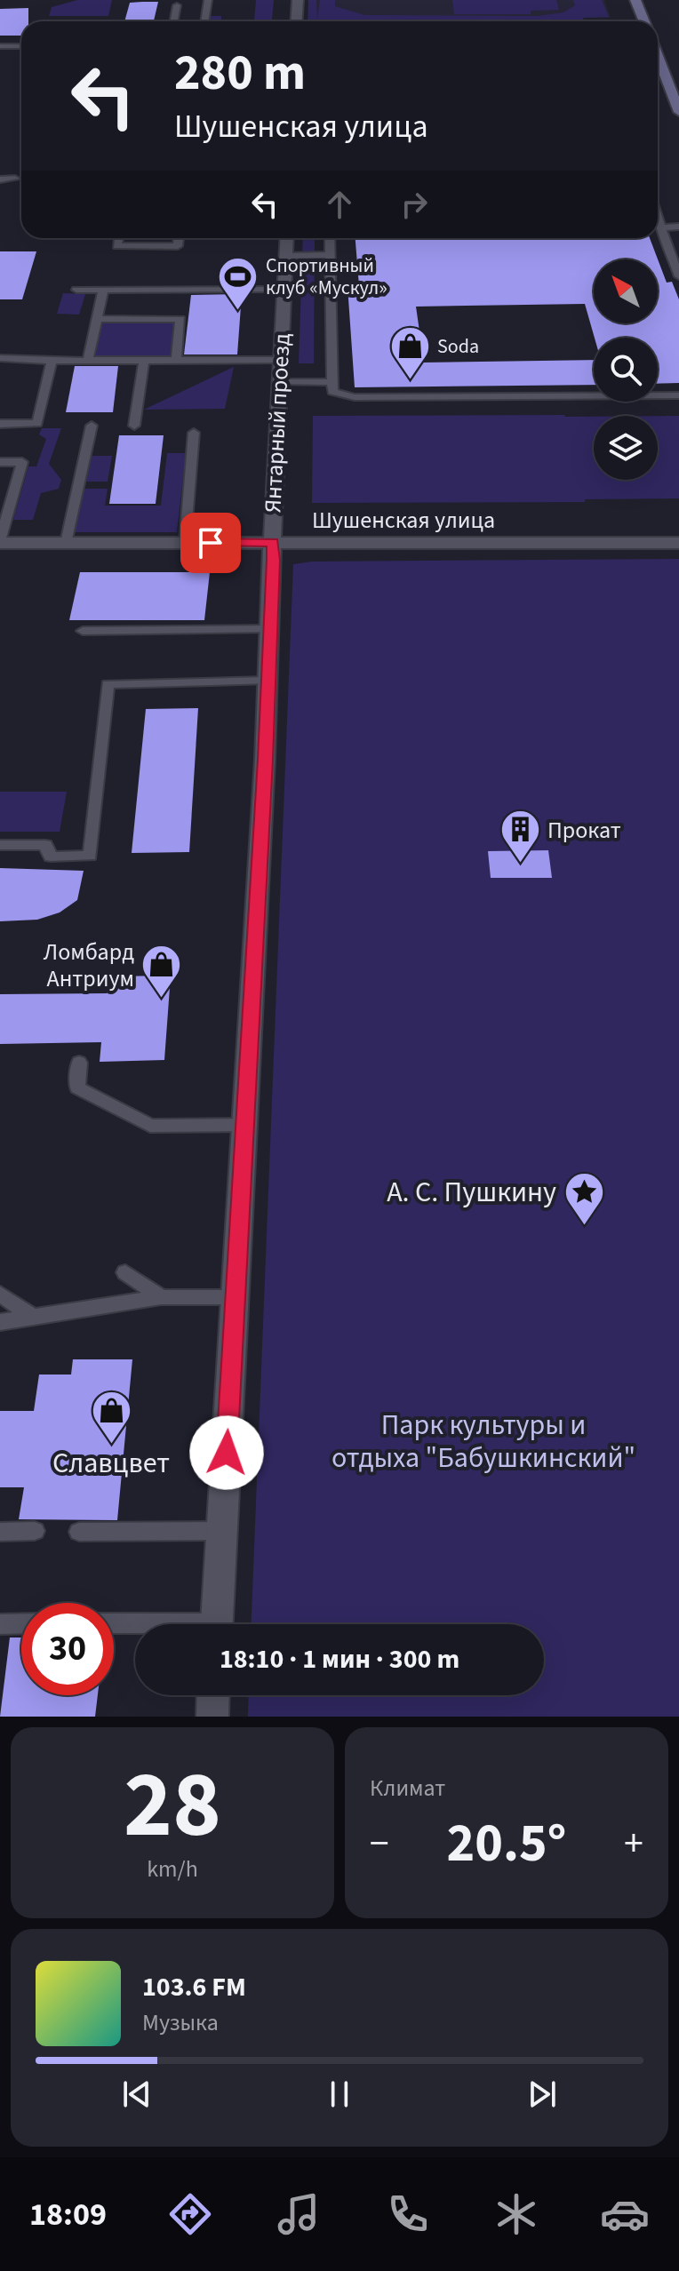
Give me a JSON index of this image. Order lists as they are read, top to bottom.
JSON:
{
  "streets": {
    "street": ["Янтарный проезд", "Шушенская улица"]
  },
  "crossings": [
    ["Янтарный проезд", "Шушенская улица"]
  ],
  "parks": ["Парк культуры и отдыха \"Бабушкинский\""],
  "places": {
    "sports": ["Спортивный клуб «Мускул»"],
    "shop": ["Soda", "Ломбард Антриум", "Славцвет"],
    "building": ["Прокат"],
    "place": ["А. С. Пушкину"]
  },
  "north": "top left",
  "page": {
    "turn": ["280 m", "Шушенская улица"],
    "limit": "30",
    "trip": "18:10 · 1 мин · 300 m",
    "tile": [
      ["28", "km/h"],
      "Климат"
    ],
    "heat": ["−", "20.5°", "+"],
    "song": ["103.6 FM", "Музыка"],
    "tabs": "18:09"
  }
}
